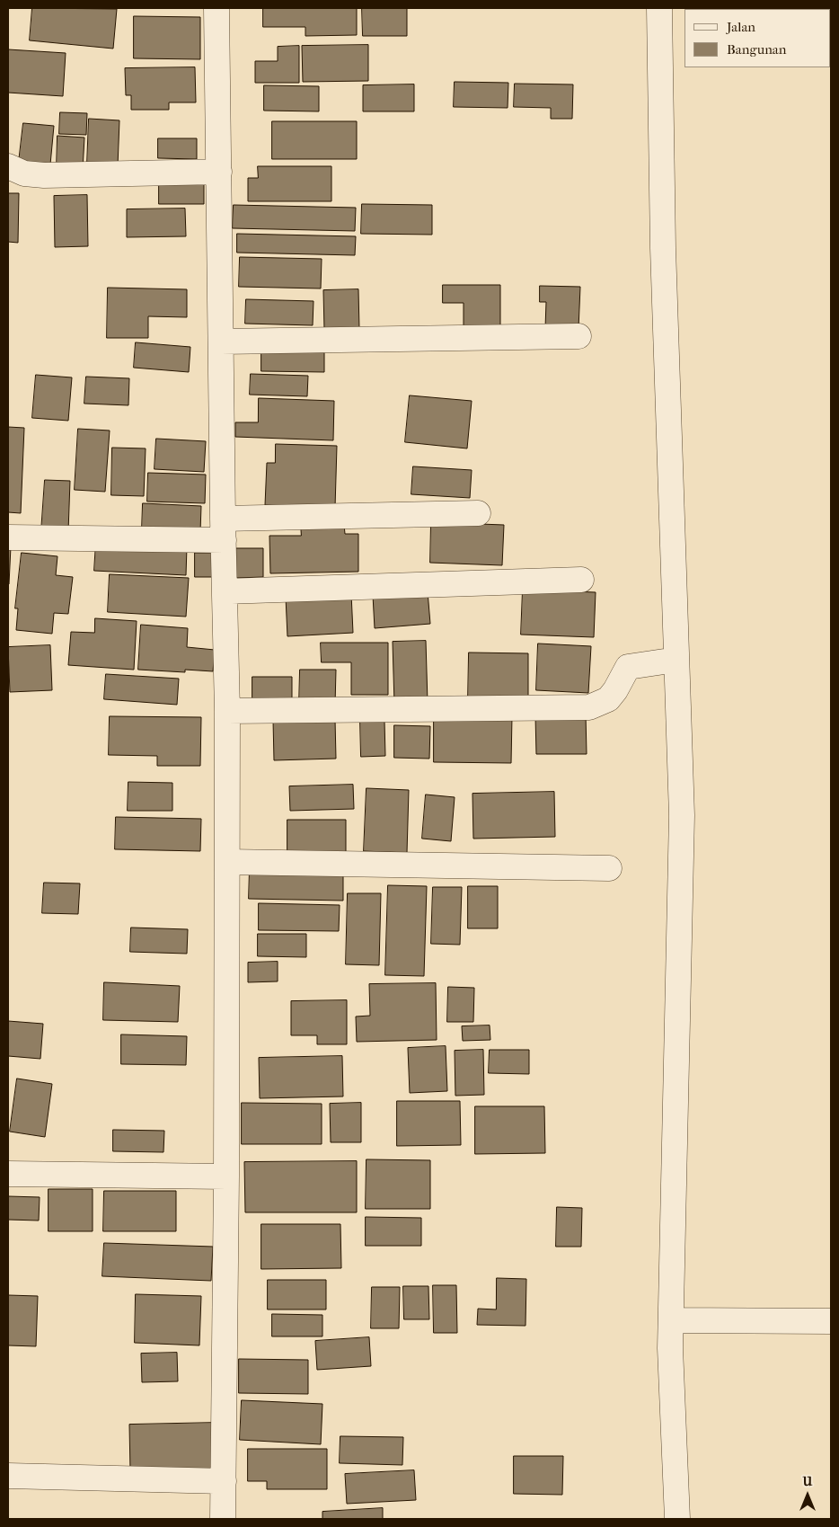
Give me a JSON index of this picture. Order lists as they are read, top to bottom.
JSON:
{
  "legend": ["Jalan", "Bangunan"],
  "north": "top"
}
